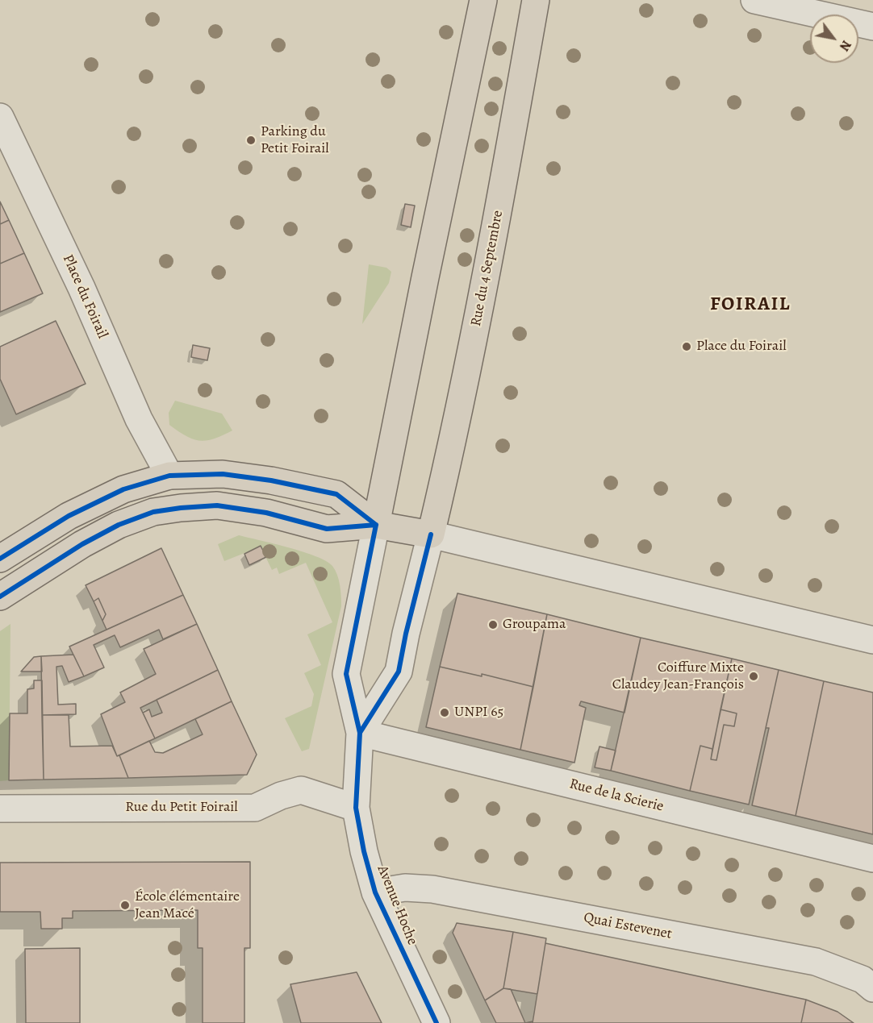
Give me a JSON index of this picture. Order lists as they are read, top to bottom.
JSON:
{
  "streets": {
    "main road": ["Rue du 4 Septembre"],
    "street": [
      "Place du Foirail",
      "Rue de la Scierie",
      "Rue du Petit Foirail",
      "Avenue Hoche",
      "Quai Estevenet"
    ]
  },
  "crossings": [
    ["Rue du 4 Septembre", "Avenue Hoche"],
    ["Rue de la Scierie", "Avenue Hoche"],
    ["Rue du Petit Foirail", "Avenue Hoche"],
    ["Avenue Hoche", "Quai Estevenet"]
  ],
  "districts": ["FOIRAIL"],
  "places": [
    "Parking du Petit Foirail",
    "Place du Foirail",
    "Groupama",
    "Coiffure Mixte Claudey Jean-François",
    "UNPI 65",
    "École élémentaire Jean Macé"
  ],
  "north": "bottom right"
}
